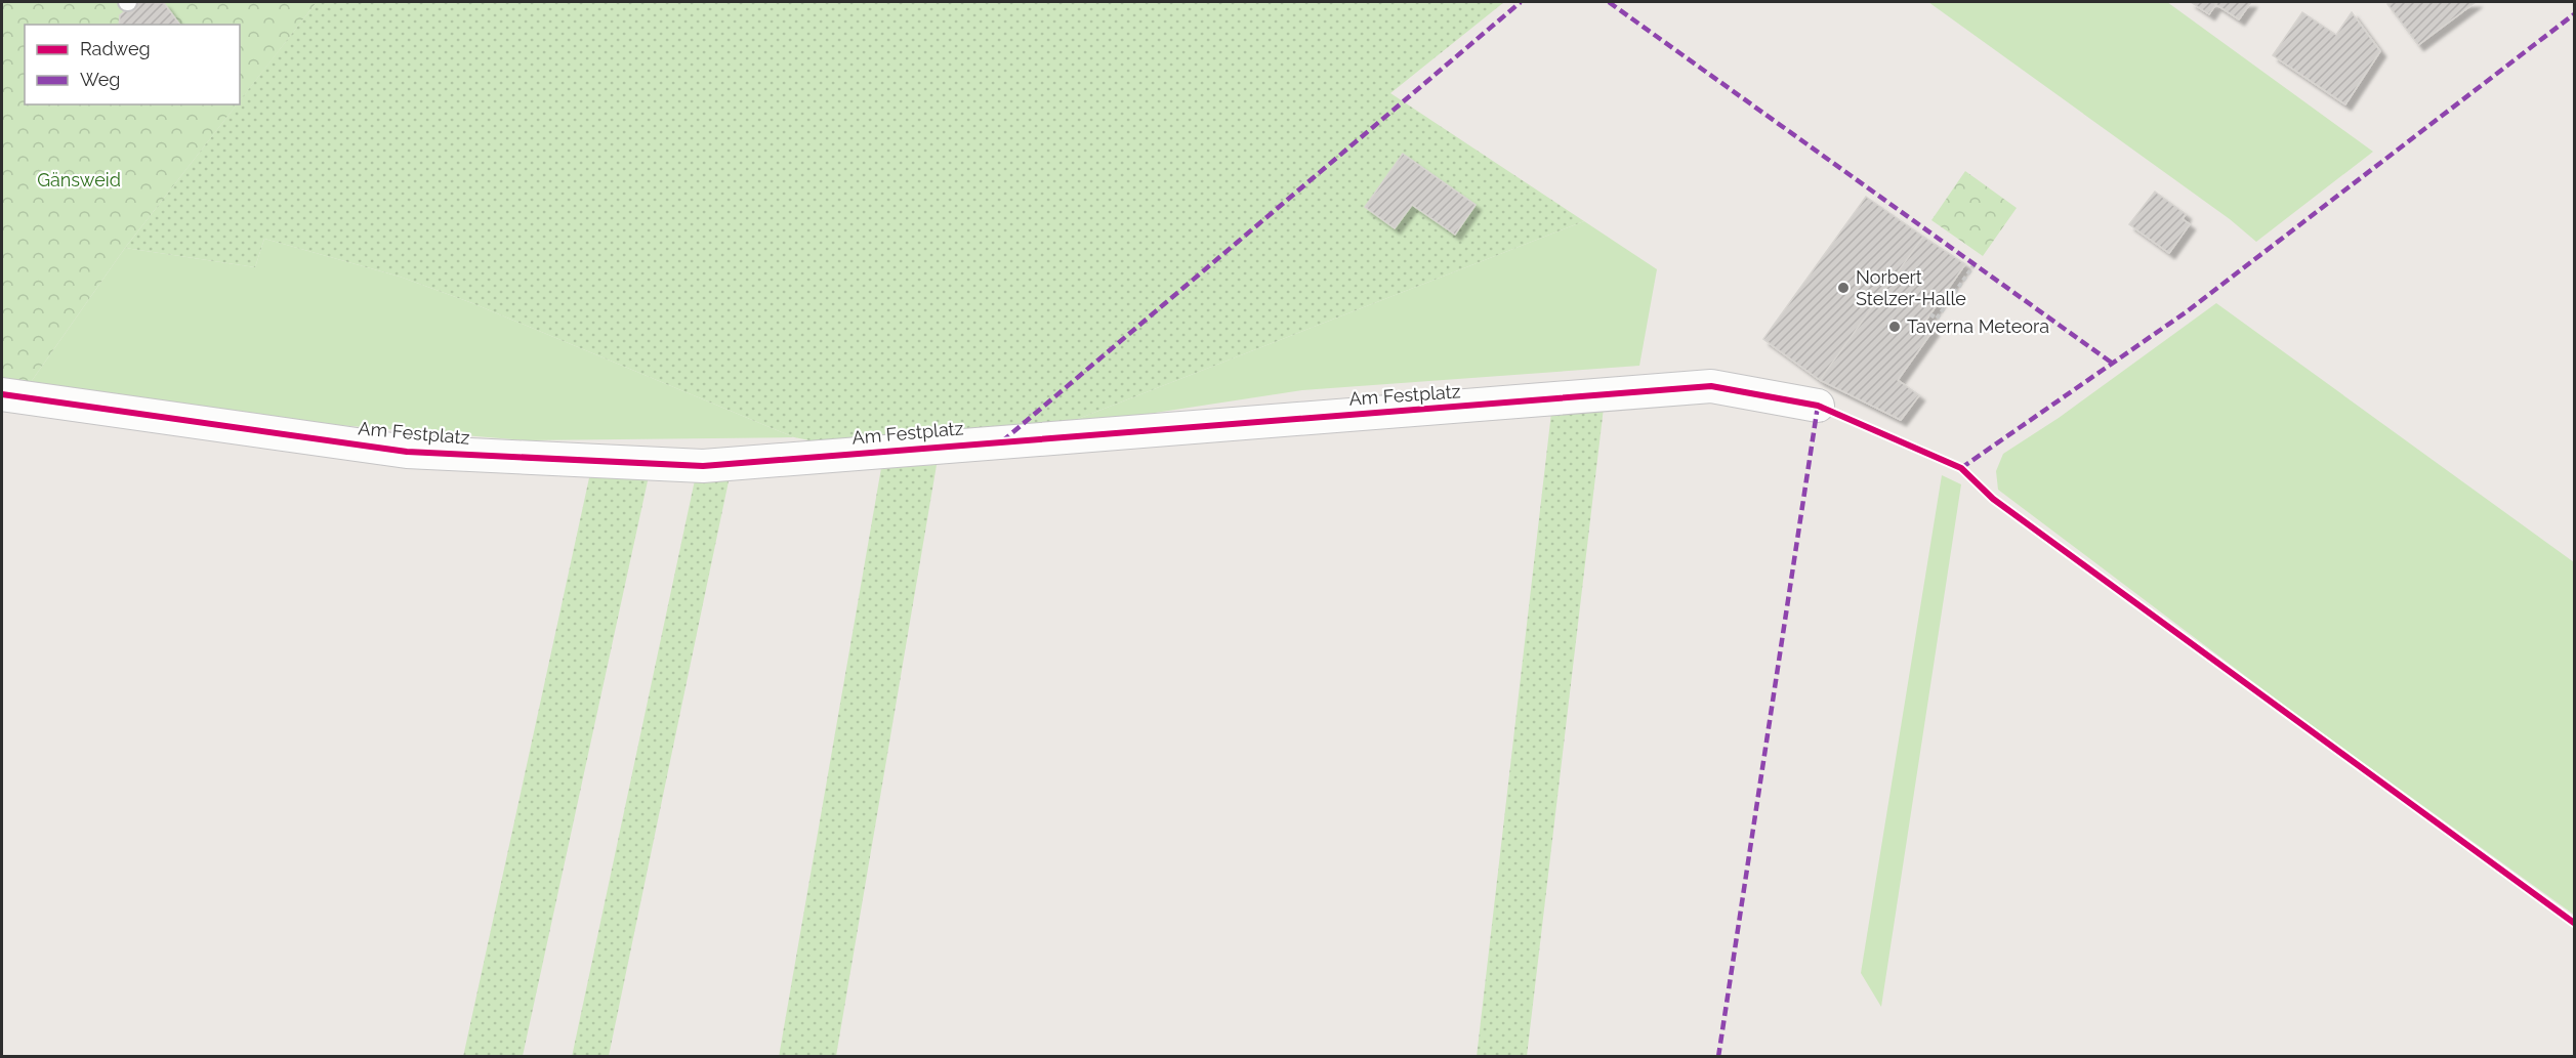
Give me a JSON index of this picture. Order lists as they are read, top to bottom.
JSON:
{
  "streets": {
    "street": ["Am Festplatz"]
  },
  "parks": ["Gänsweid"],
  "places": ["Norbert Stelzer-Halle", "Taverna Meteora"],
  "legend": ["Radweg", "Weg"]
}
